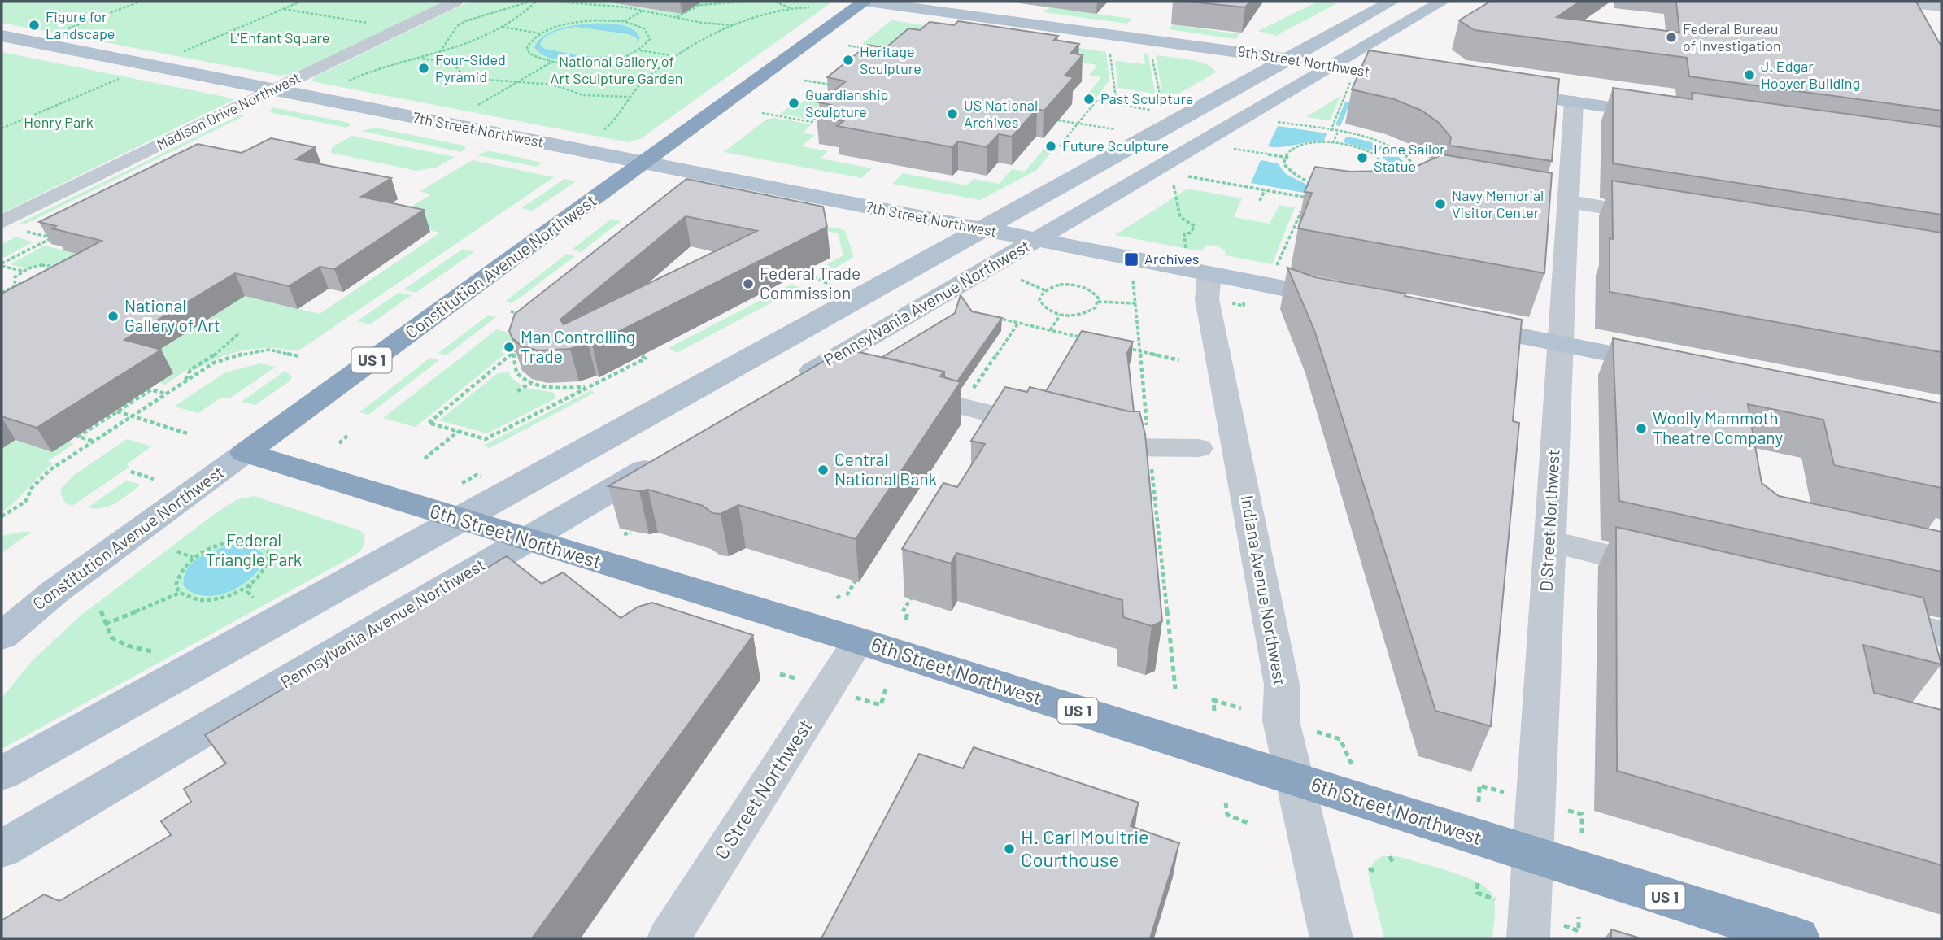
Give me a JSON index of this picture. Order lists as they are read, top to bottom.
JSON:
{
  "streets": {
    "highway": ["Constitution Avenue Northwest", "US 1", "6th Street Northwest"],
    "main road": ["9th Street Northwest", "7th Street Northwest", "Pennsylvania Avenue Northwest"],
    "street": [
      "Madison Drive Northwest",
      "D Street Northwest",
      "Indiana Avenue Northwest",
      "C Street Northwest"
    ]
  },
  "crossings": [
    ["9th Street Northwest", "Constitution Avenue Northwest"],
    ["9th Street Northwest", "Pennsylvania Avenue Northwest"],
    ["Madison Drive Northwest", "7th Street Northwest"],
    ["7th Street Northwest", "Constitution Avenue Northwest"],
    ["7th Street Northwest", "Pennsylvania Avenue Northwest"],
    ["7th Street Northwest", "Indiana Avenue Northwest"],
    ["Constitution Avenue Northwest", "6th Street Northwest"],
    ["Pennsylvania Avenue Northwest", "6th Street Northwest"],
    ["D Street Northwest", "6th Street Northwest"],
    ["6th Street Northwest", "Indiana Avenue Northwest"],
    ["6th Street Northwest", "C Street Northwest"]
  ],
  "parks": [
    "L'Enfant Square",
    "National Gallery of Art Sculpture Garden",
    "Henry Park",
    "Federal Triangle Park"
  ],
  "places": {
    "other": [
      "Figure for Landscape",
      "Federal Bureau of Investigation",
      "Heritage Sculpture",
      "Four-Sided Pyramid",
      "J. Edgar Hoover Building",
      "Past Sculpture",
      "Guardianship Sculpture",
      "US National Archives",
      "Future Sculpture",
      "Lone Sailor Statue",
      "Navy Memorial Visitor Center",
      "Federal Trade Commission",
      "National Gallery of Art",
      "Man Controlling Trade",
      "Woolly Mammoth Theatre Company",
      "Central National Bank",
      "H. Carl Moultrie Courthouse"
    ],
    "transit": ["Archives"]
  }
}
